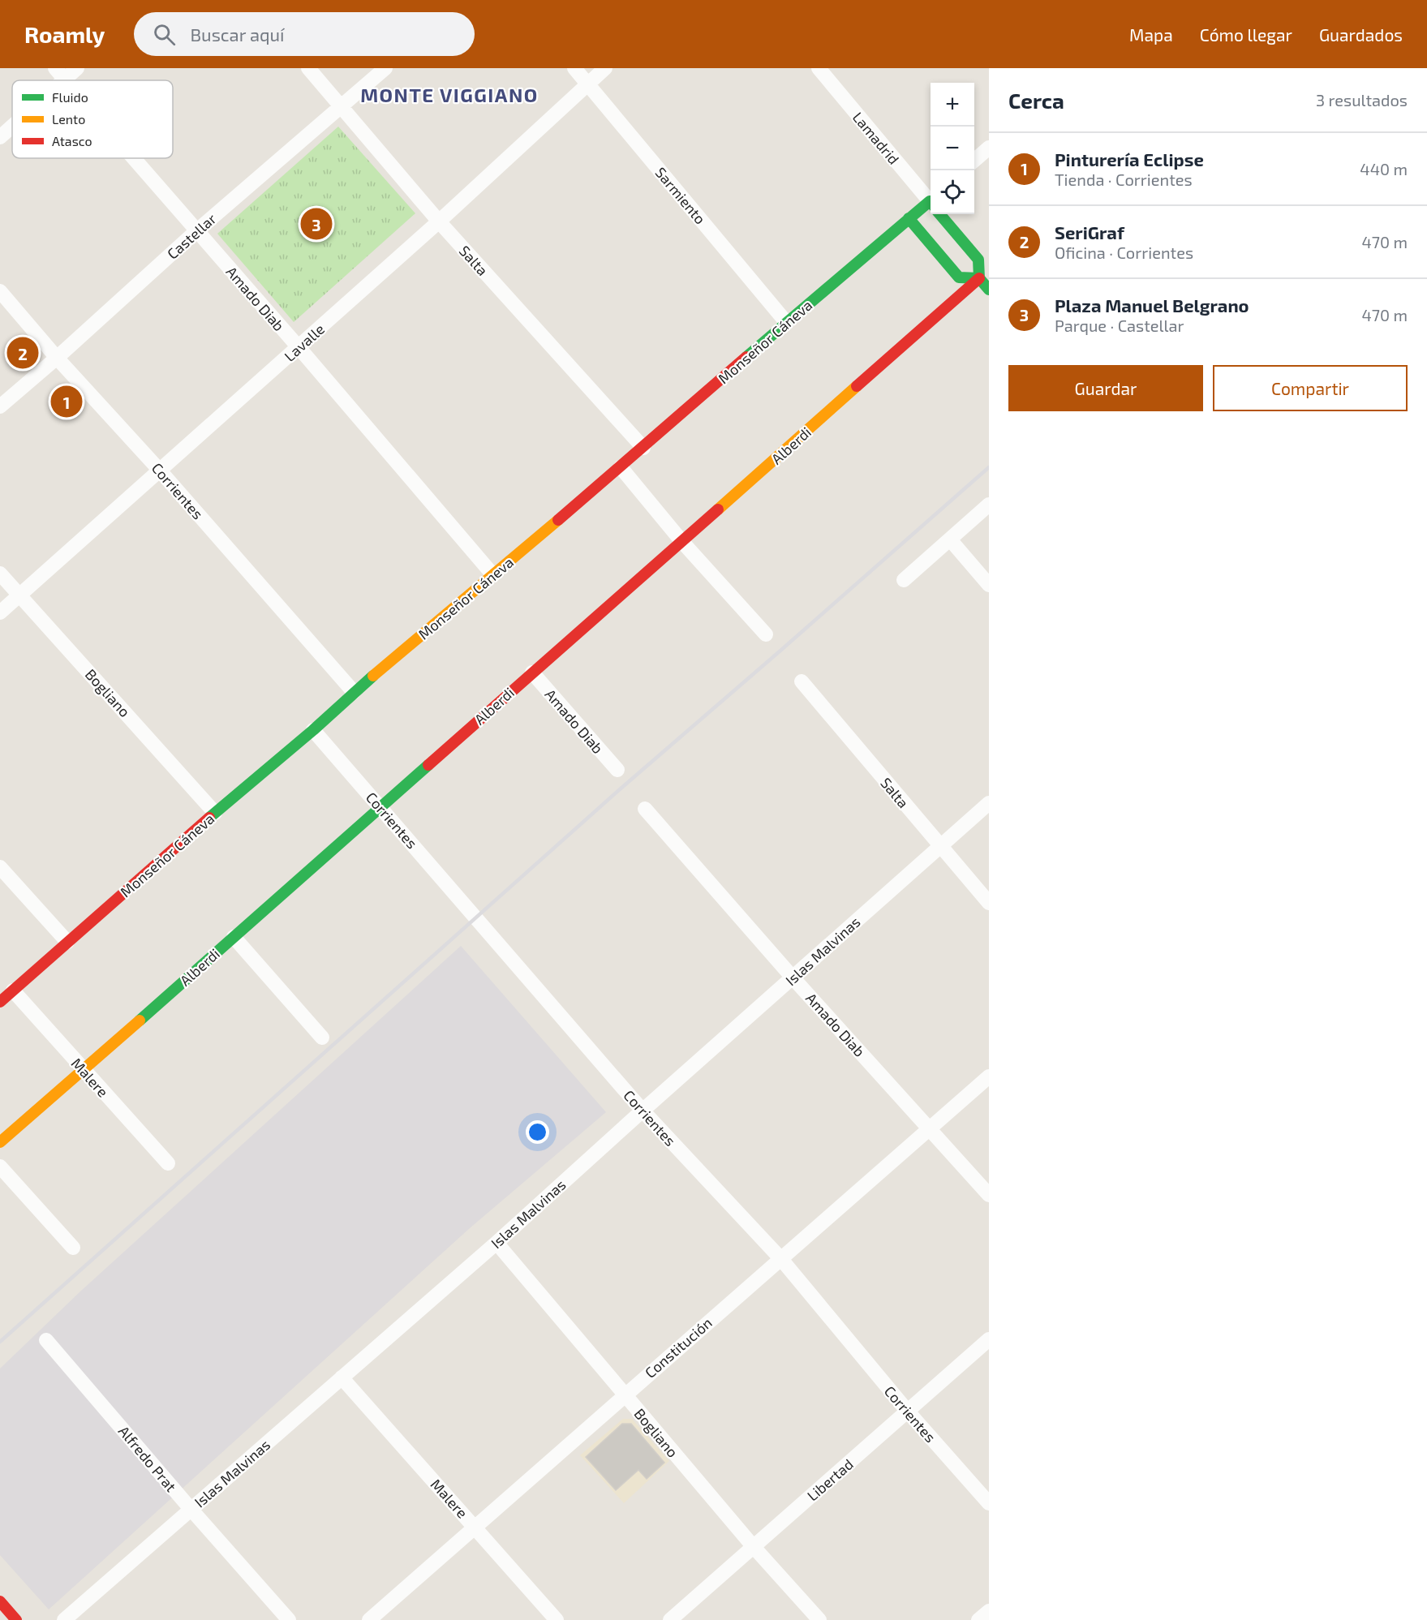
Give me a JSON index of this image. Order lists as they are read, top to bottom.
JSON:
{
  "streets": {
    "street": [
      "Lamadrid",
      "Sarmiento",
      "Castellar",
      "Salta",
      "Amado Diab",
      "Monseñor Cáneva",
      "Lavalle",
      "Alberdi",
      "Corrientes",
      "Bogliano",
      "Islas Malvinas",
      "Malere",
      "Constitución",
      "Alfredo Prat",
      "Libertad"
    ]
  },
  "crossings": [
    ["Lamadrid", "Alberdi"],
    ["Sarmiento", "Monseñor Cáneva"],
    ["Sarmiento", "Lavalle"],
    ["Castellar", "Salta"],
    ["Castellar", "Amado Diab"],
    ["Castellar", "Corrientes"],
    ["Salta", "Monseñor Cáneva"],
    ["Salta", "Lavalle"],
    ["Salta", "Islas Malvinas"],
    ["Amado Diab", "Monseñor Cáneva"],
    ["Amado Diab", "Lavalle"],
    ["Amado Diab", "Alberdi"],
    ["Amado Diab", "Islas Malvinas"],
    ["Amado Diab", "Constitución"],
    ["Monseñor Cáneva", "Corrientes"],
    ["Monseñor Cáneva", "Bogliano"],
    ["Monseñor Cáneva", "Malere"],
    ["Lavalle", "Corrientes"],
    ["Lavalle", "Bogliano"],
    ["Alberdi", "Corrientes"],
    ["Alberdi", "Malere"],
    ["Corrientes", "Islas Malvinas"],
    ["Corrientes", "Constitución"],
    ["Corrientes", "Libertad"],
    ["Bogliano", "Islas Malvinas"],
    ["Bogliano", "Constitución"],
    ["Bogliano", "Libertad"],
    ["Islas Malvinas", "Malere"],
    ["Islas Malvinas", "Alfredo Prat"],
    ["Malere", "Constitución"]
  ],
  "districts": ["MONTE VIGGIANO"],
  "legend": ["Fluido", "Lento", "Atasco"],
  "page": {
    "header": "Roamly",
    "search": "Buscar aquí",
    "nav": ["Mapa", "Cómo llegar", "Guardados"],
    "heading": ["Cerca", "3 resultados"],
    "map_buttons": ["+", "−"],
    "list": [
      {
        "mark": "1",
        "name": "Pinturería Eclipse",
        "note": "Tienda · Corrientes",
        "value": "440 m"
      },
      {
        "mark": "2",
        "name": "SeriGraf",
        "note": "Oficina · Corrientes",
        "value": "470 m"
      },
      {
        "mark": "3",
        "name": "Plaza Manuel Belgrano",
        "note": "Parque · Castellar",
        "value": "470 m"
      }
    ],
    "pins": ["3", "2", "1"],
    "buttons": ["Guardar", "Compartir"]
  }
}
